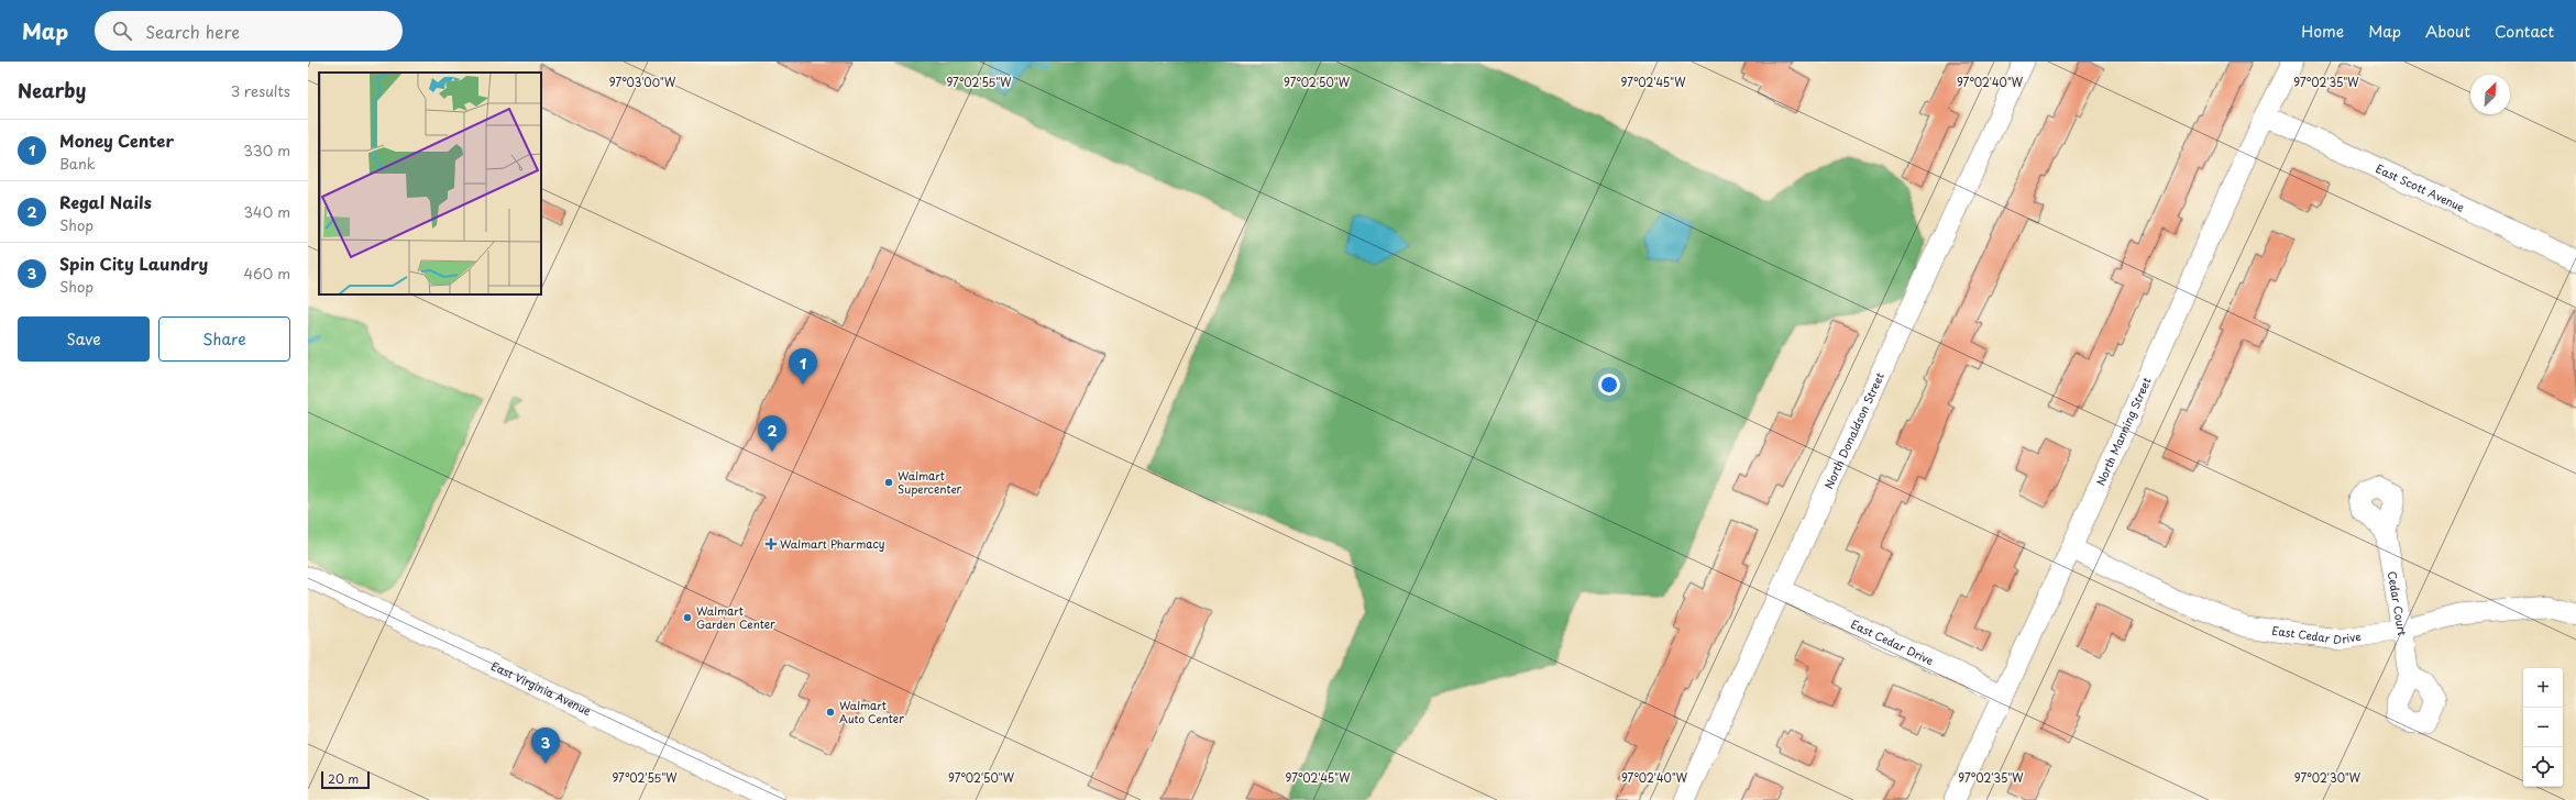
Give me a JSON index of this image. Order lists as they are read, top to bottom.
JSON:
{
  "streets": {
    "street": [
      "East Scott Avenue",
      "North Donaldson Street",
      "North Manning Street",
      "Cedar Court",
      "East Cedar Drive",
      "East Virginia Avenue"
    ]
  },
  "crossings": [
    ["East Scott Avenue", "North Manning Street"],
    ["North Donaldson Street", "East Cedar Drive"],
    ["North Manning Street", "East Cedar Drive"],
    ["Cedar Court", "East Cedar Drive"]
  ],
  "places": {
    "other": ["Walmart Supercenter", "Walmart Garden Center", "Walmart Auto Center"],
    "health": ["Walmart Pharmacy"]
  },
  "scale_bar": "20 m",
  "north": "top right",
  "page": {
    "header": "Map",
    "search": "Search here",
    "nav": [
      "Home",
      "Map",
      "About",
      "Contact"
    ],
    "heading": ["Nearby", "3 results"],
    "list": [
      {
        "mark": "1",
        "name": "Money Center",
        "note": "Bank",
        "value": "330 m"
      },
      {
        "mark": "2",
        "name": "Regal Nails",
        "note": "Shop",
        "value": "340 m"
      },
      {
        "mark": "3",
        "name": "Spin City Laundry",
        "note": "Shop",
        "value": "460 m"
      }
    ],
    "buttons": ["Save", "Share"],
    "pins": ["1", "2", "3"],
    "map_buttons": ["+", "−"],
    "scale": "20 m"
  },
  "coordinates": [
    "97°03'00\"W",
    "97°02'55\"W",
    "97°02'50\"W",
    "97°02'45\"W",
    "97°02'40\"W",
    "97°02'35\"W",
    "97°02'30\"W"
  ]
}
